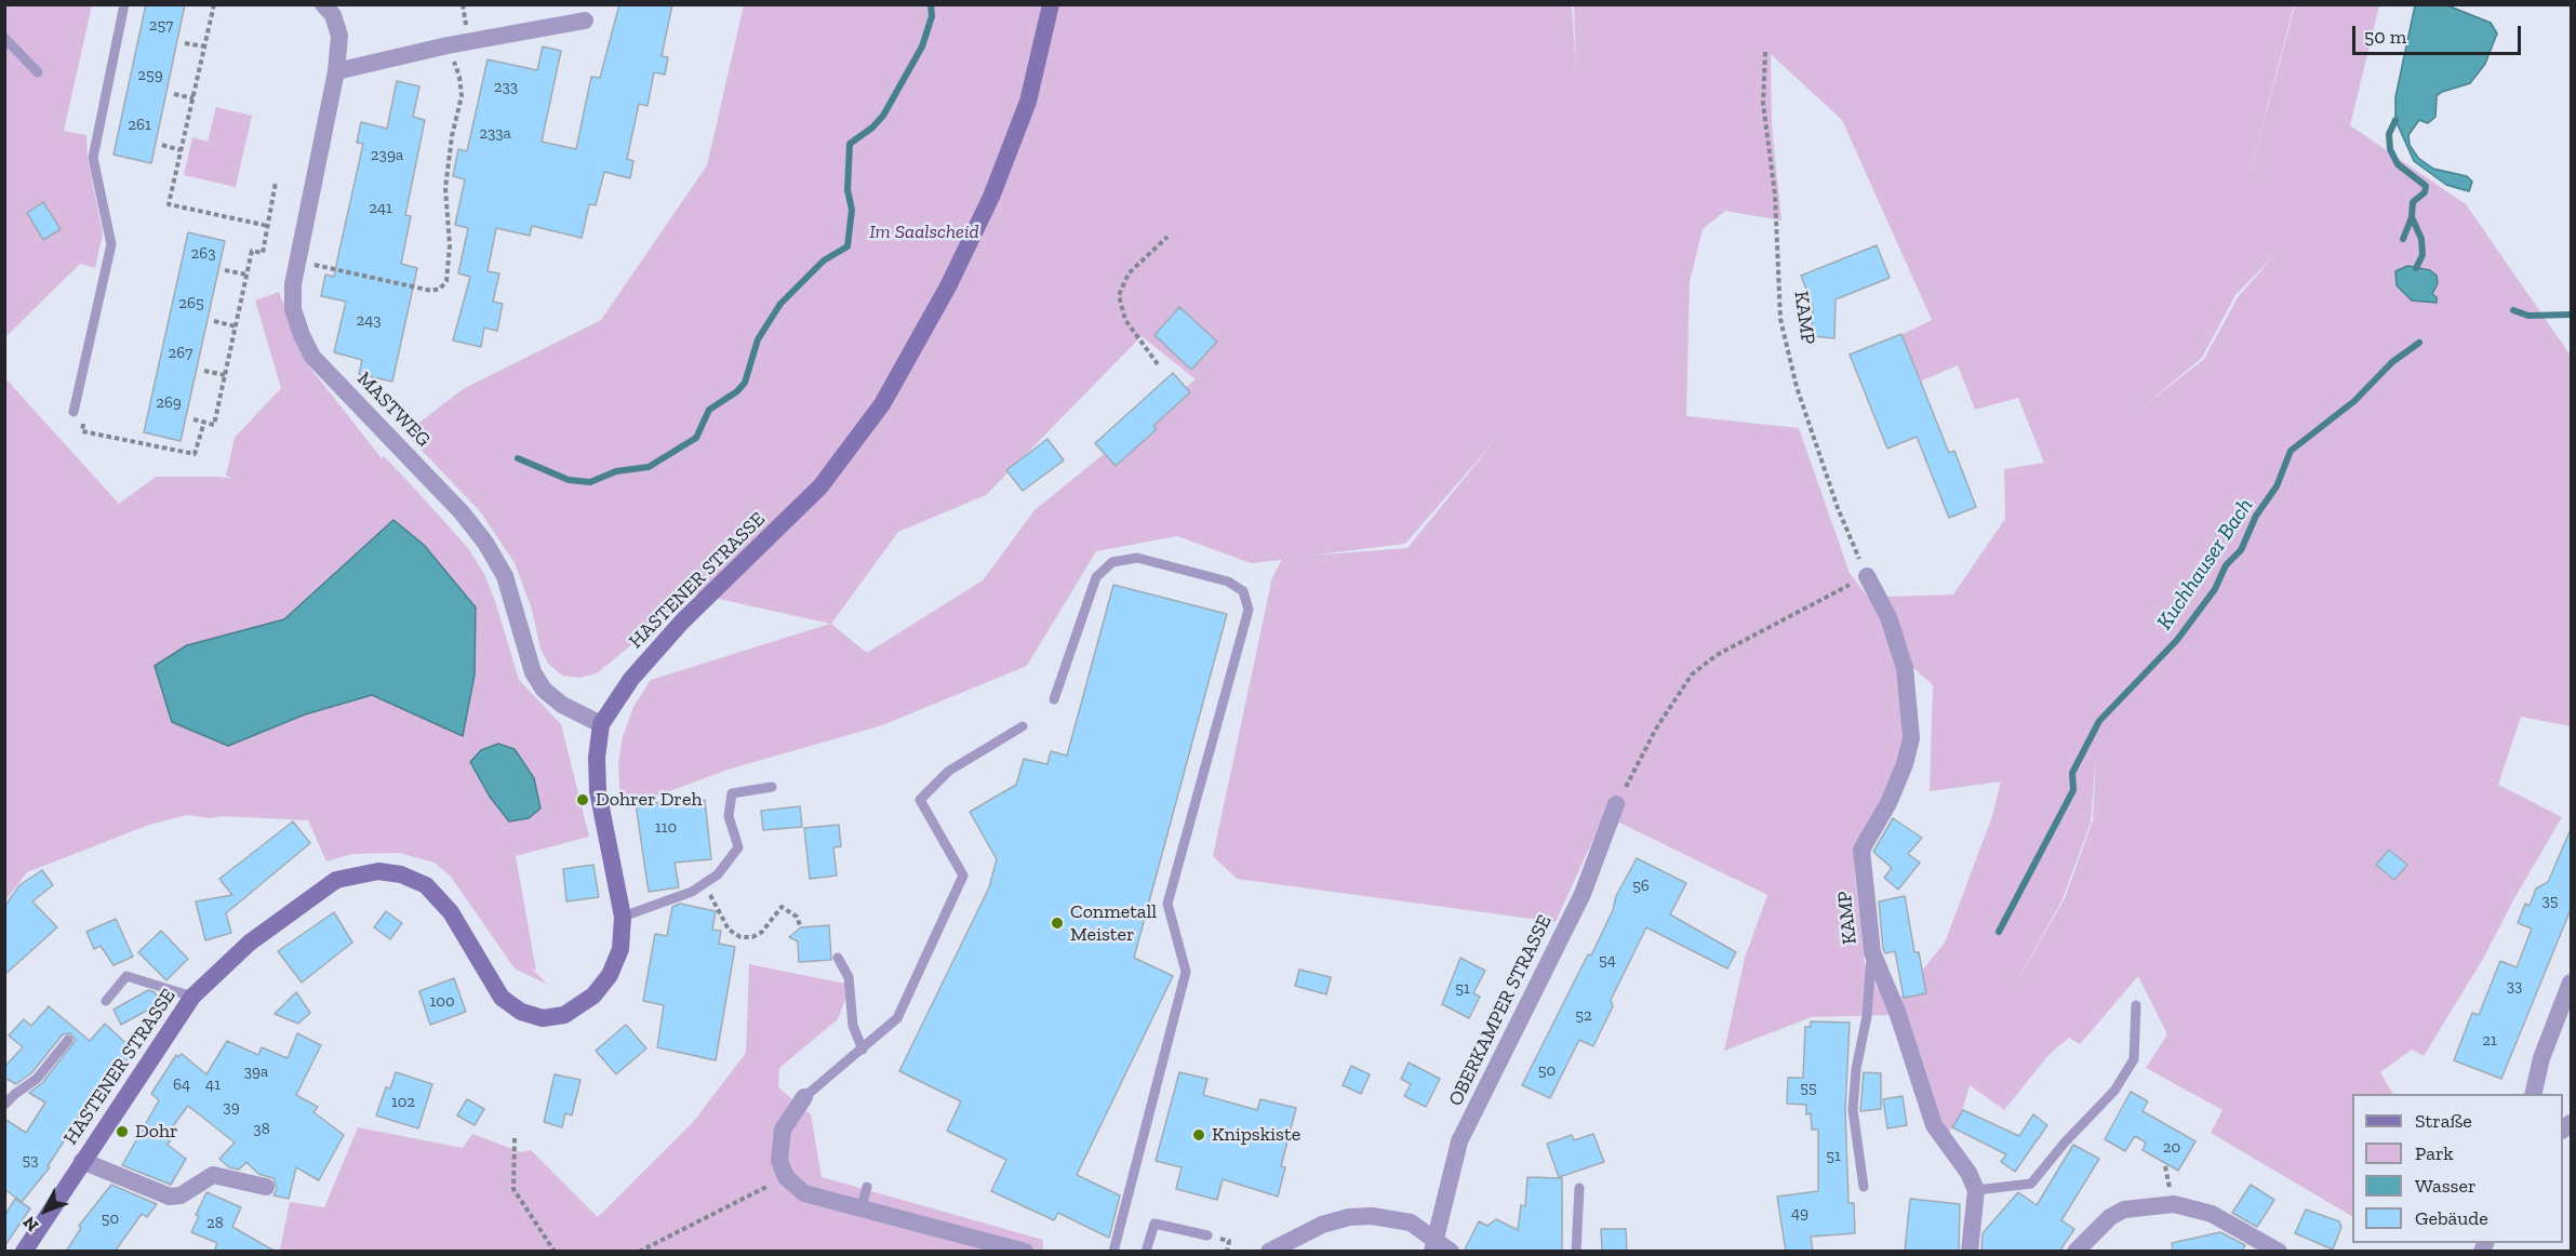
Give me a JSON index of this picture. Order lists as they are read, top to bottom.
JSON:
{
  "streets": {
    "main road": ["HASTENER STRASSE"],
    "street": ["KAMP", "MASTWEG", "OBERKAMPER STRASSE"]
  },
  "crossings": [
    ["MASTWEG", "HASTENER STRASSE"]
  ],
  "water": ["Kuchhauser Bach"],
  "parks": ["Im Saalscheid"],
  "places": [
    "Dohrer Dreh",
    "Conmetall Meister",
    "Dohr",
    "Knipskiste"
  ],
  "house_numbers": [
    "257",
    "259",
    "233",
    "261",
    "233a",
    "239a",
    "241",
    "263",
    "265",
    "243",
    "267",
    "269",
    "110",
    "56",
    "35",
    "54",
    "33",
    "51",
    "100",
    "52",
    "21",
    "50",
    "39a",
    "64",
    "41",
    "55",
    "102",
    "39",
    "38",
    "20",
    "51",
    "53",
    "49",
    "50",
    "28"
  ],
  "legend": [
    "Straße",
    "Park",
    "Wasser",
    "Gebäude"
  ],
  "scale_bar": "50 m",
  "north": "bottom left"
}
